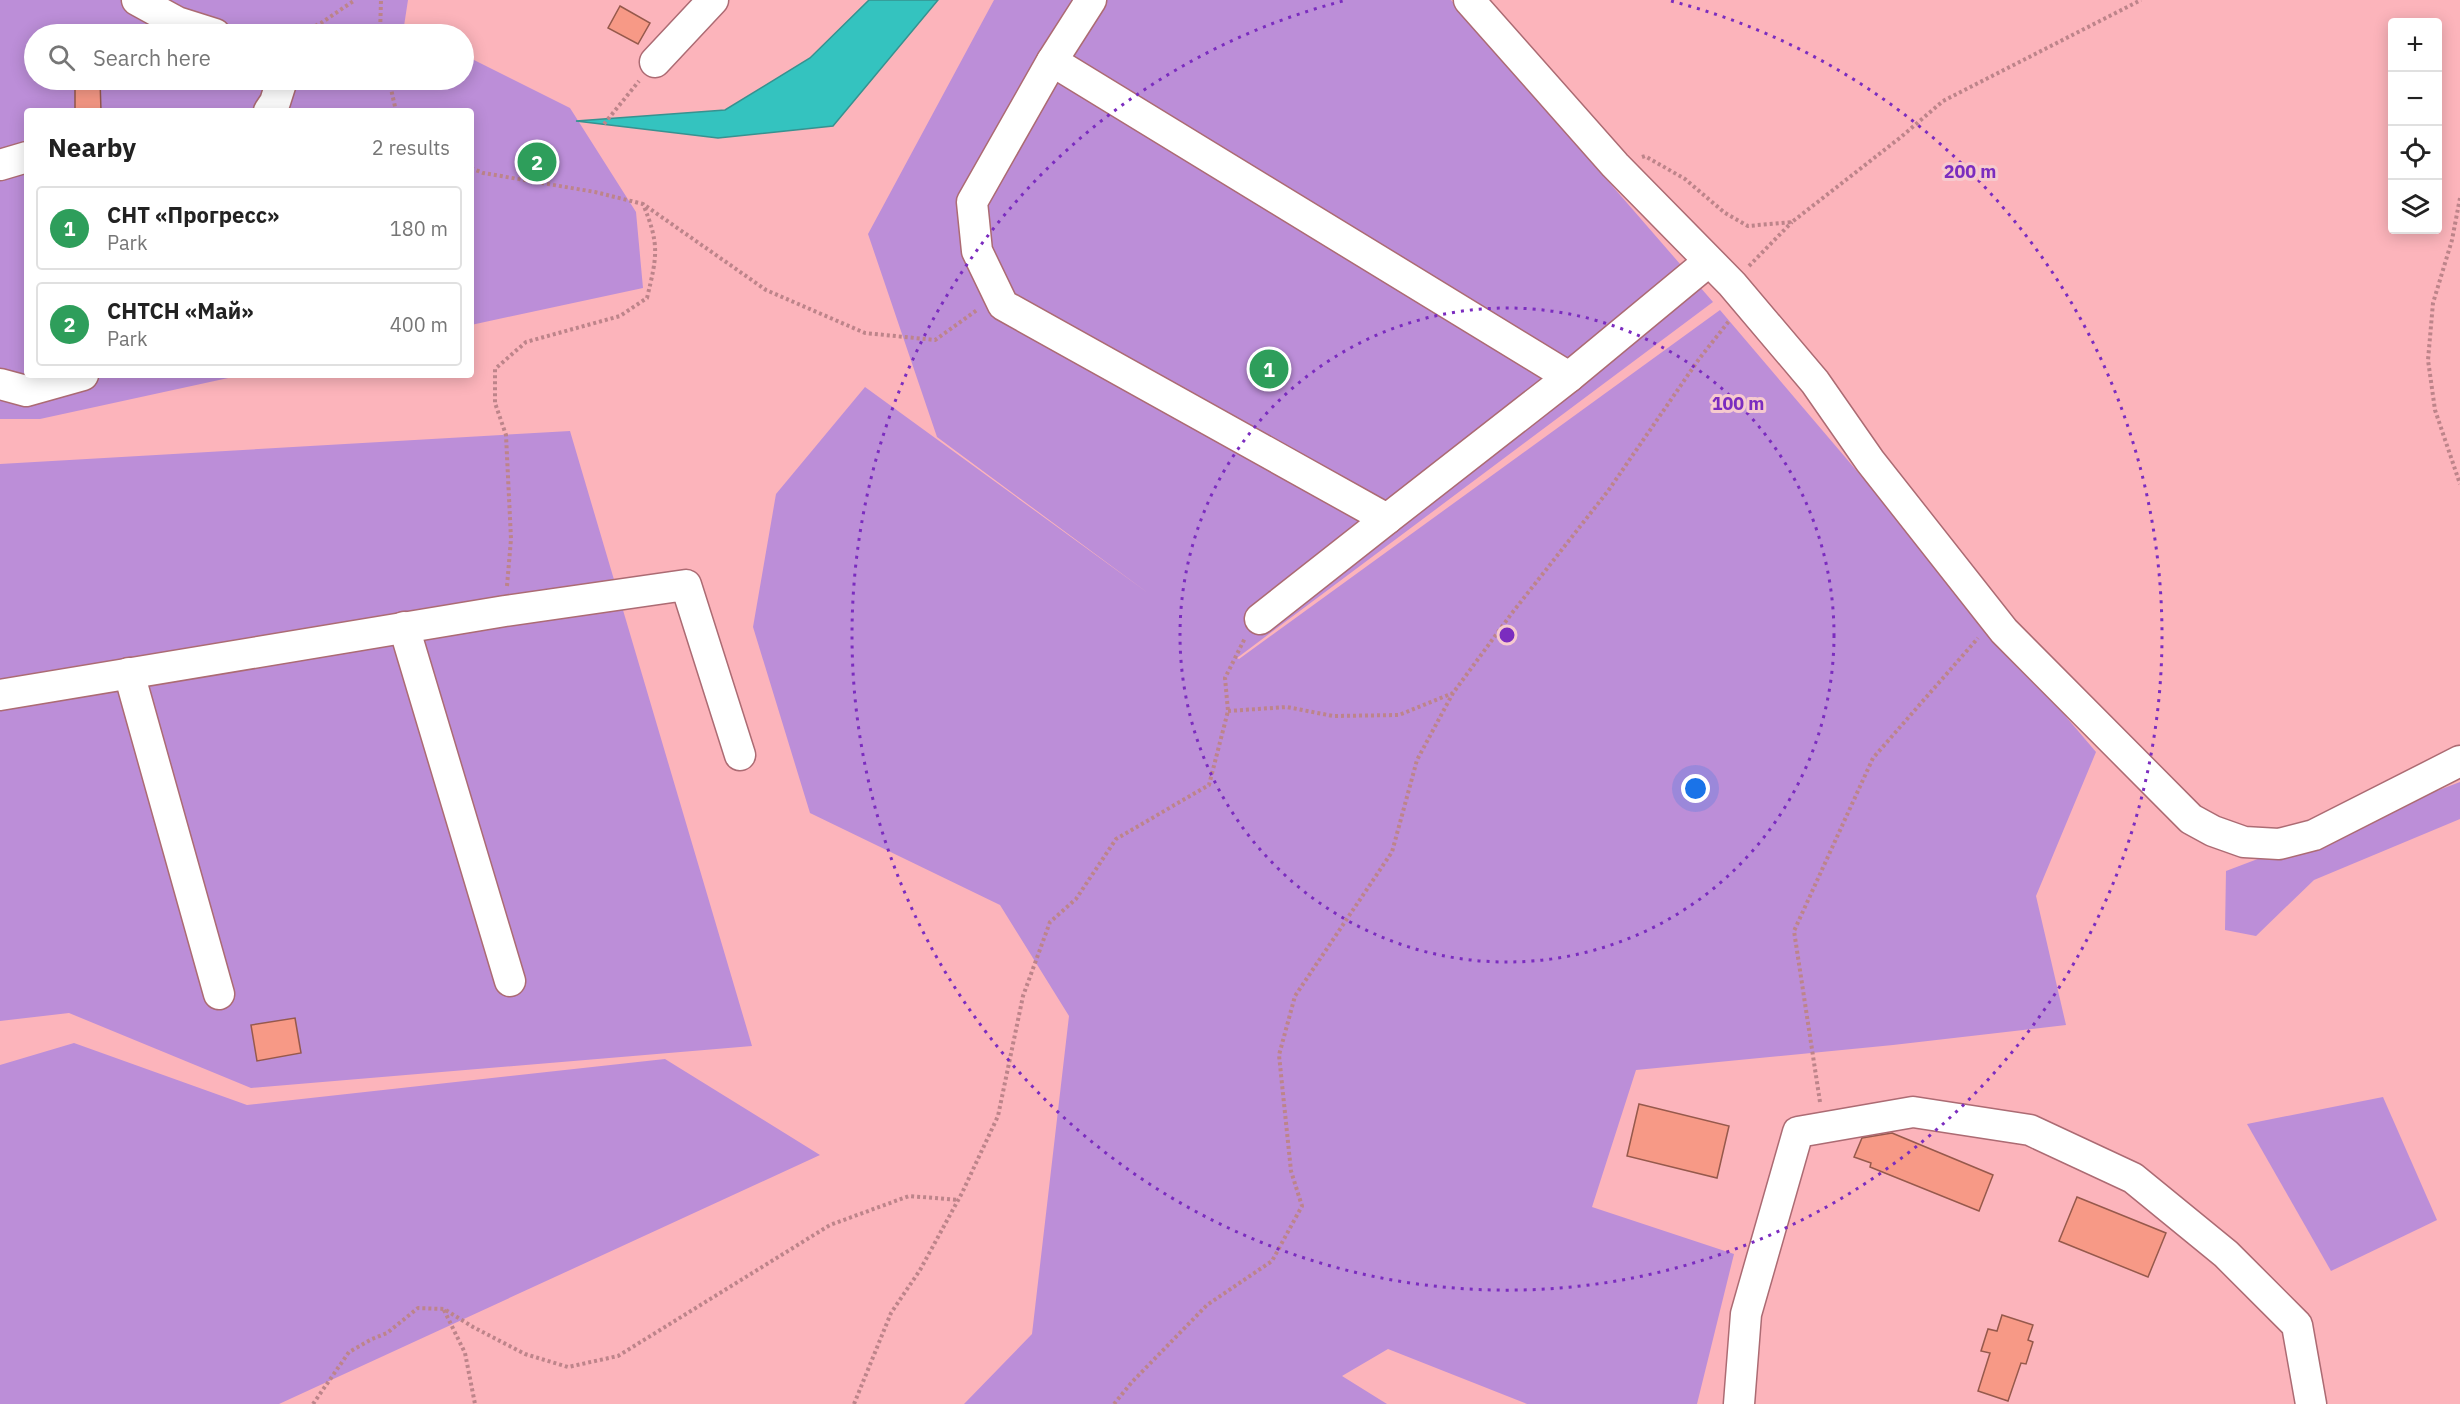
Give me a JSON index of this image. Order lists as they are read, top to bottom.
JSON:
{
  "page": {
    "map_buttons": ["+", "−"],
    "search": "Search here",
    "heading": ["Nearby", "2 results"],
    "pins": ["2", "1"],
    "list": [
      {
        "mark": "1",
        "name": "СНТ «Прогресс»",
        "note": "Park",
        "value": "180 m"
      },
      {
        "mark": "2",
        "name": "СНТСН «Май»",
        "note": "Park",
        "value": "400 m"
      }
    ]
  },
  "rings": ["200 m", "100 m"]
}
